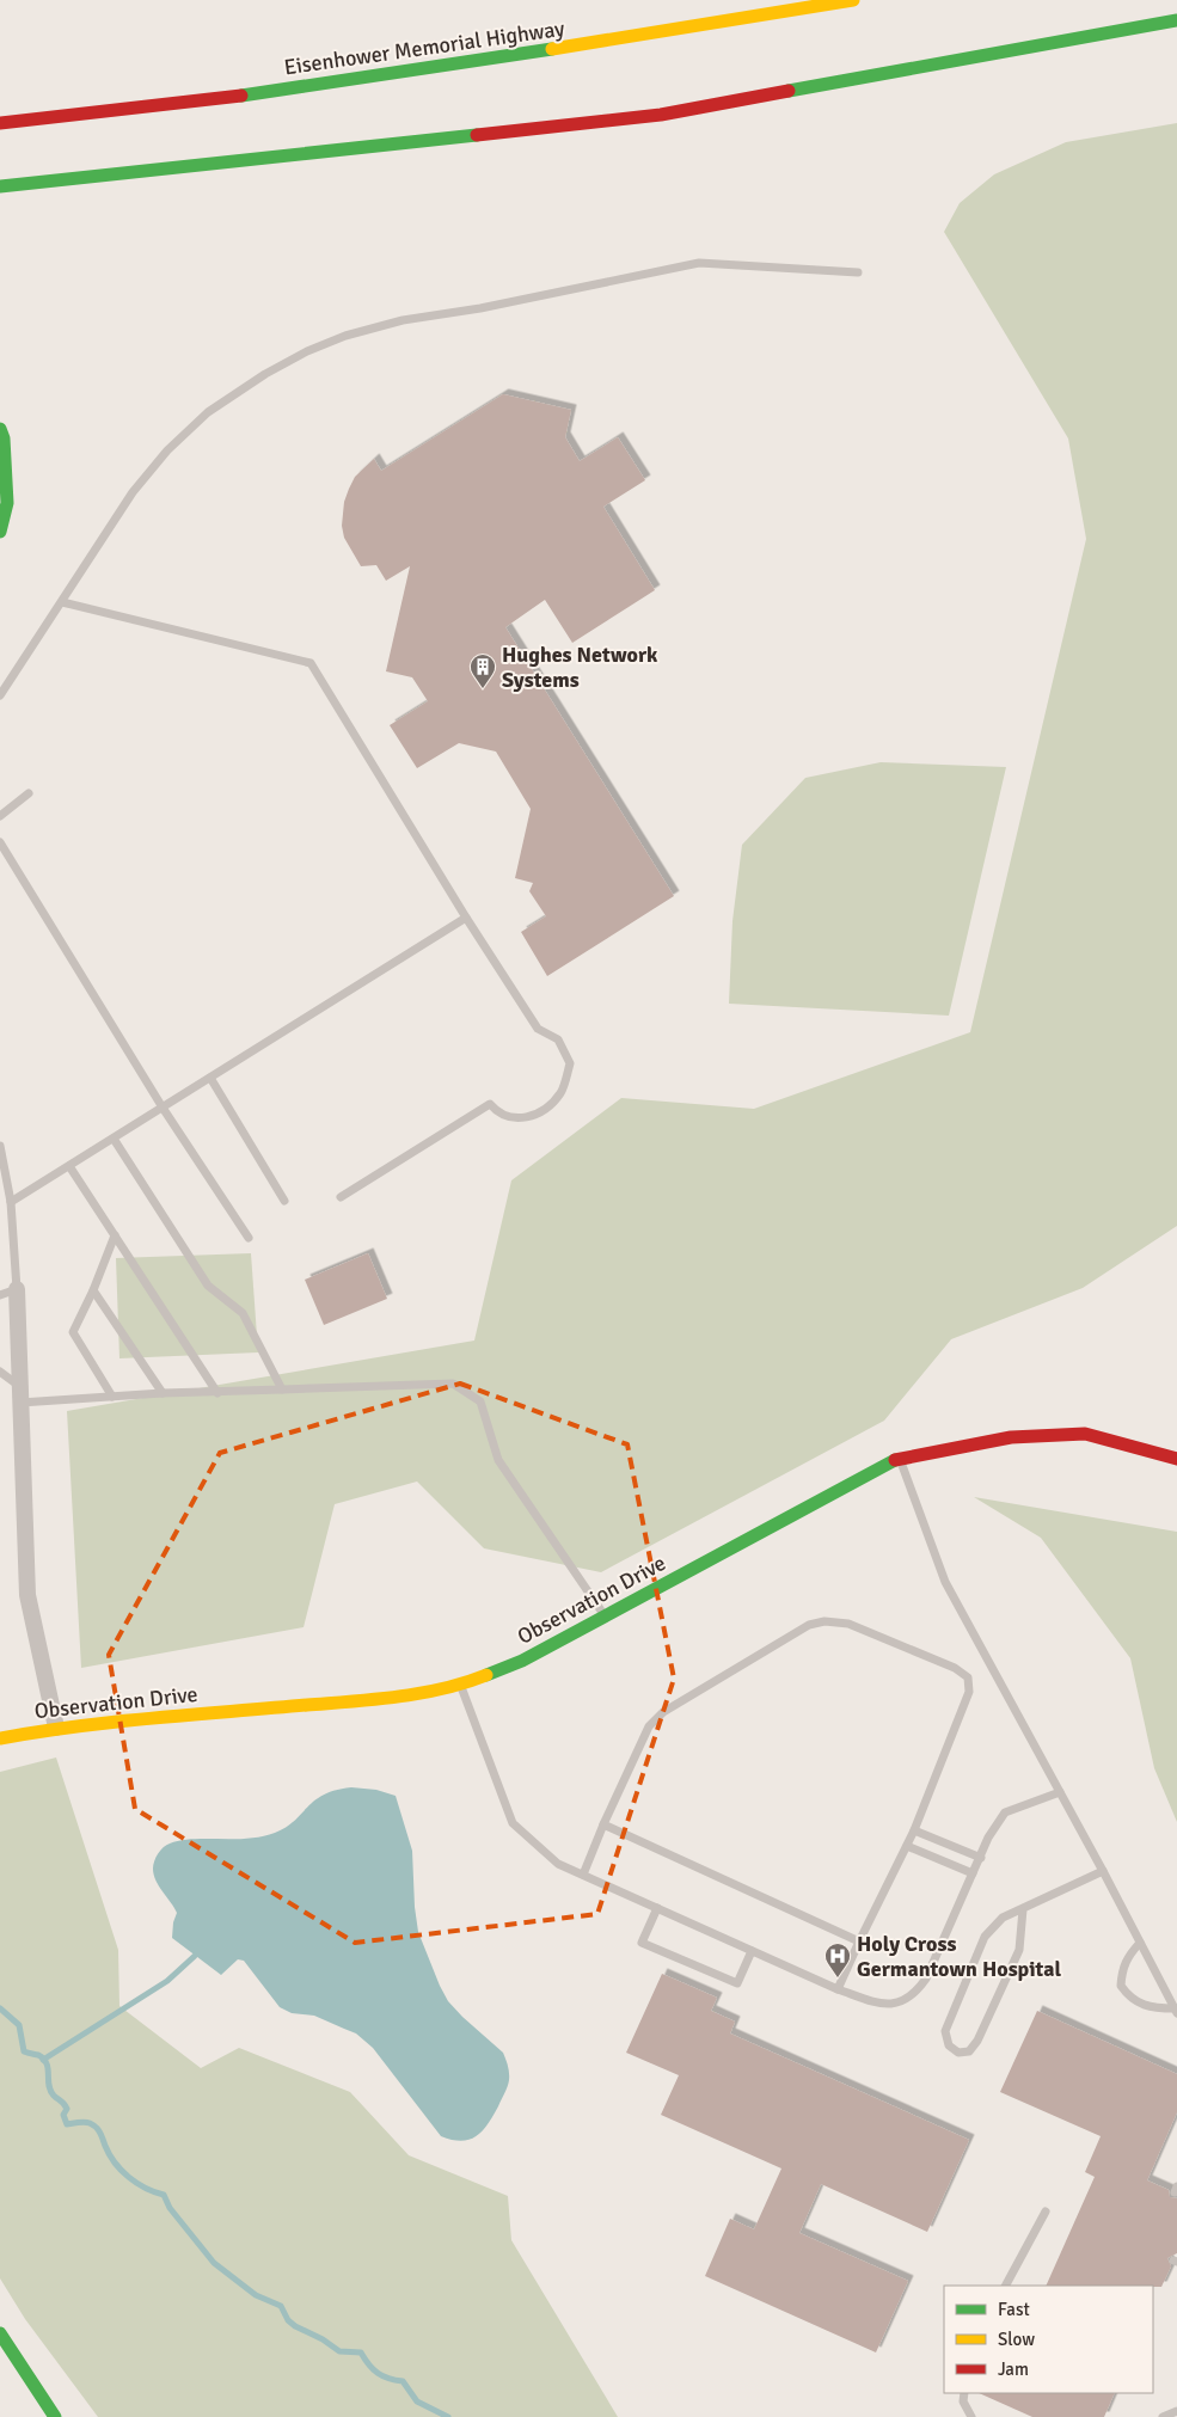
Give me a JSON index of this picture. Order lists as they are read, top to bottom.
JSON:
{
  "streets": {
    "main road": ["Eisenhower Memorial Highway", "Observation Drive"]
  },
  "places": {
    "building": ["Hughes Network Systems"],
    "hospital": ["Holy Cross Germantown Hospital"]
  },
  "legend": ["Fast", "Slow", "Jam"]
}
